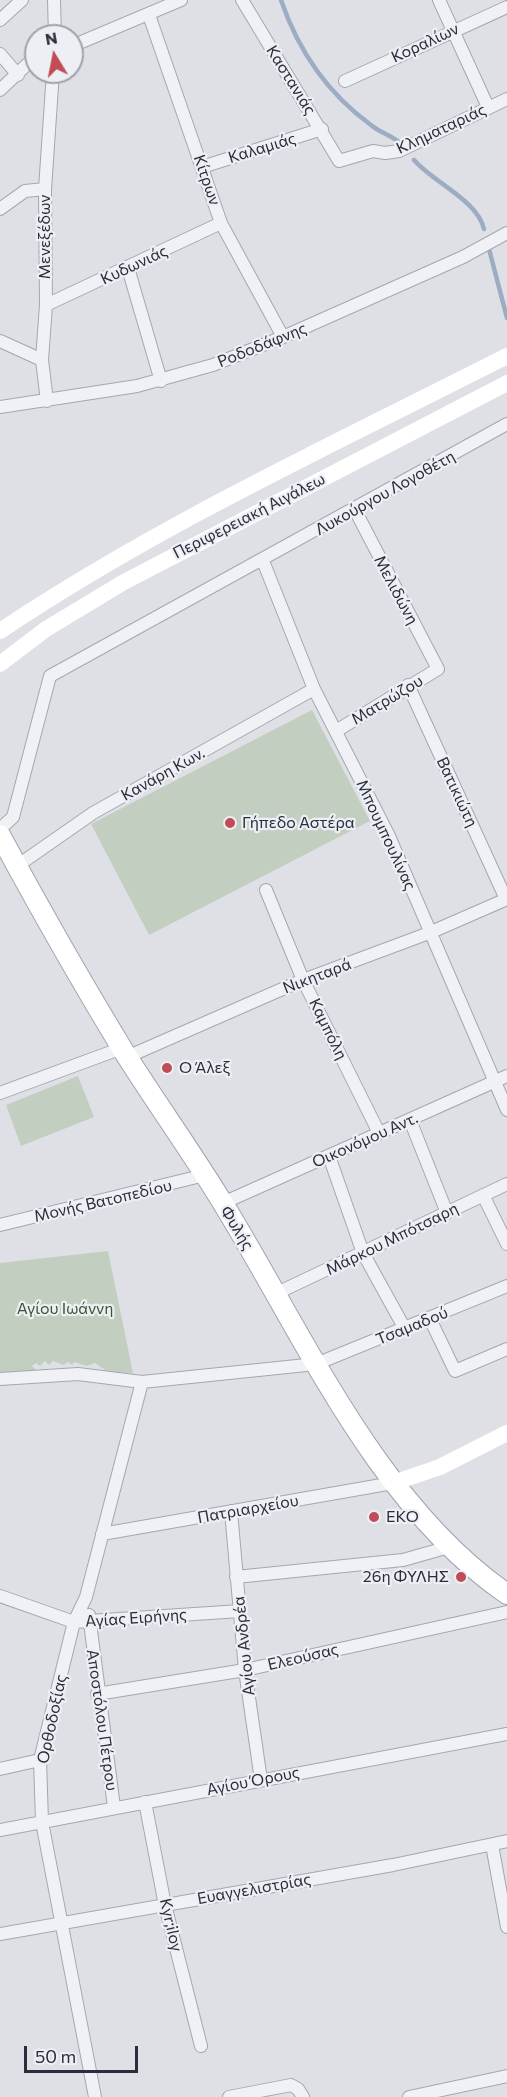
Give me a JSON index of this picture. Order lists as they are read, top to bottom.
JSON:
{
  "streets": {
    "main road": ["Περιφερειακή Αιγάλεω", "Φυλής"],
    "street": [
      "Κοραλίων",
      "Καστανιάς",
      "Κληματαριάς",
      "Καλαμιάς",
      "Κίτρων",
      "Μενεξέδων",
      "Κυδωνιάς",
      "Ροδοδάφνης",
      "Λυκούργου Λογοθέτη",
      "Μελιδώνη",
      "Ματρώζου",
      "Κανάρη Κων.",
      "Βατικιώτη",
      "Μπουμπουλίνας",
      "Νικηταρά",
      "Καμπόλη",
      "Οικονόμου Αντ.",
      "Μονής Βατοπεδίου",
      "Μάρκου Μπότσαρη",
      "Τσαμαδού",
      "Πατριαρχείου",
      "Αγίας Ειρήνης",
      "Αγίου Ανδρέα",
      "Ελεούσας",
      "Ορθοδοξίας",
      "Αποστόλου Πέτρου",
      "Αγίου Όρους",
      "Ευαγγελιστρίας",
      "Kyr;iloy"
    ]
  },
  "crossings": [
    ["Καστανιάς", "Κληματαριάς"],
    ["Καστανιάς", "Καλαμιάς"],
    ["Καλαμιάς", "Κίτρων"],
    ["Κίτρων", "Κυδωνιάς"],
    ["Κίτρων", "Ροδοδάφνης"],
    ["Μενεξέδων", "Κυδωνιάς"],
    ["Μενεξέδων", "Ροδοδάφνης"],
    ["Λυκούργου Λογοθέτη", "Μελιδώνη"],
    ["Λυκούργου Λογοθέτη", "Μπουμπουλίνας"],
    ["Μελιδώνη", "Ματρώζου"],
    ["Ματρώζου", "Βατικιώτη"],
    ["Ματρώζου", "Μπουμπουλίνας"],
    ["Κανάρη Κων.", "Μπουμπουλίνας"],
    ["Κανάρη Κων.", "Φυλής"],
    ["Βατικιώτη", "Νικηταρά"],
    ["Μπουμπουλίνας", "Νικηταρά"],
    ["Μπουμπουλίνας", "Οικονόμου Αντ."],
    ["Νικηταρά", "Καμπόλη"],
    ["Νικηταρά", "Φυλής"],
    ["Καμπόλη", "Οικονόμου Αντ."],
    ["Οικονόμου Αντ.", "Φυλής"],
    ["Μονής Βατοπεδίου", "Φυλής"],
    ["Φυλής", "Μάρκου Μπότσαρη"],
    ["Φυλής", "Τσαμαδού"],
    ["Φυλής", "Πατριαρχείου"],
    ["Φυλής", "Ελεούσας"],
    ["Πατριαρχείου", "Αγίου Ανδρέα"],
    ["Πατριαρχείου", "Ορθοδοξίας"],
    ["Αγίας Ειρήνης", "Αγίου Ανδρέα"],
    ["Αγίας Ειρήνης", "Ορθοδοξίας"],
    ["Αγίας Ειρήνης", "Αποστόλου Πέτρου"],
    ["Αγίου Ανδρέα", "Ελεούσας"],
    ["Αγίου Ανδρέα", "Αγίου Όρους"],
    ["Ελεούσας", "Αποστόλου Πέτρου"],
    ["Ορθοδοξίας", "Αποστόλου Πέτρου"],
    ["Ορθοδοξίας", "Αγίου Όρους"],
    ["Ορθοδοξίας", "Ευαγγελιστρίας"],
    ["Αποστόλου Πέτρου", "Αγίου Όρους"],
    ["Αγίου Όρους", "Kyr;iloy"],
    ["Ευαγγελιστρίας", "Kyr;iloy"]
  ],
  "parks": ["Αγίου Ιωάννη"],
  "places": [
    "Γήπεδο Αστέρα",
    "Ο Άλεξ",
    "EKO",
    "26η ΦΥΛΗΣ"
  ],
  "scale_bar": "50 m",
  "north": "top"
}
